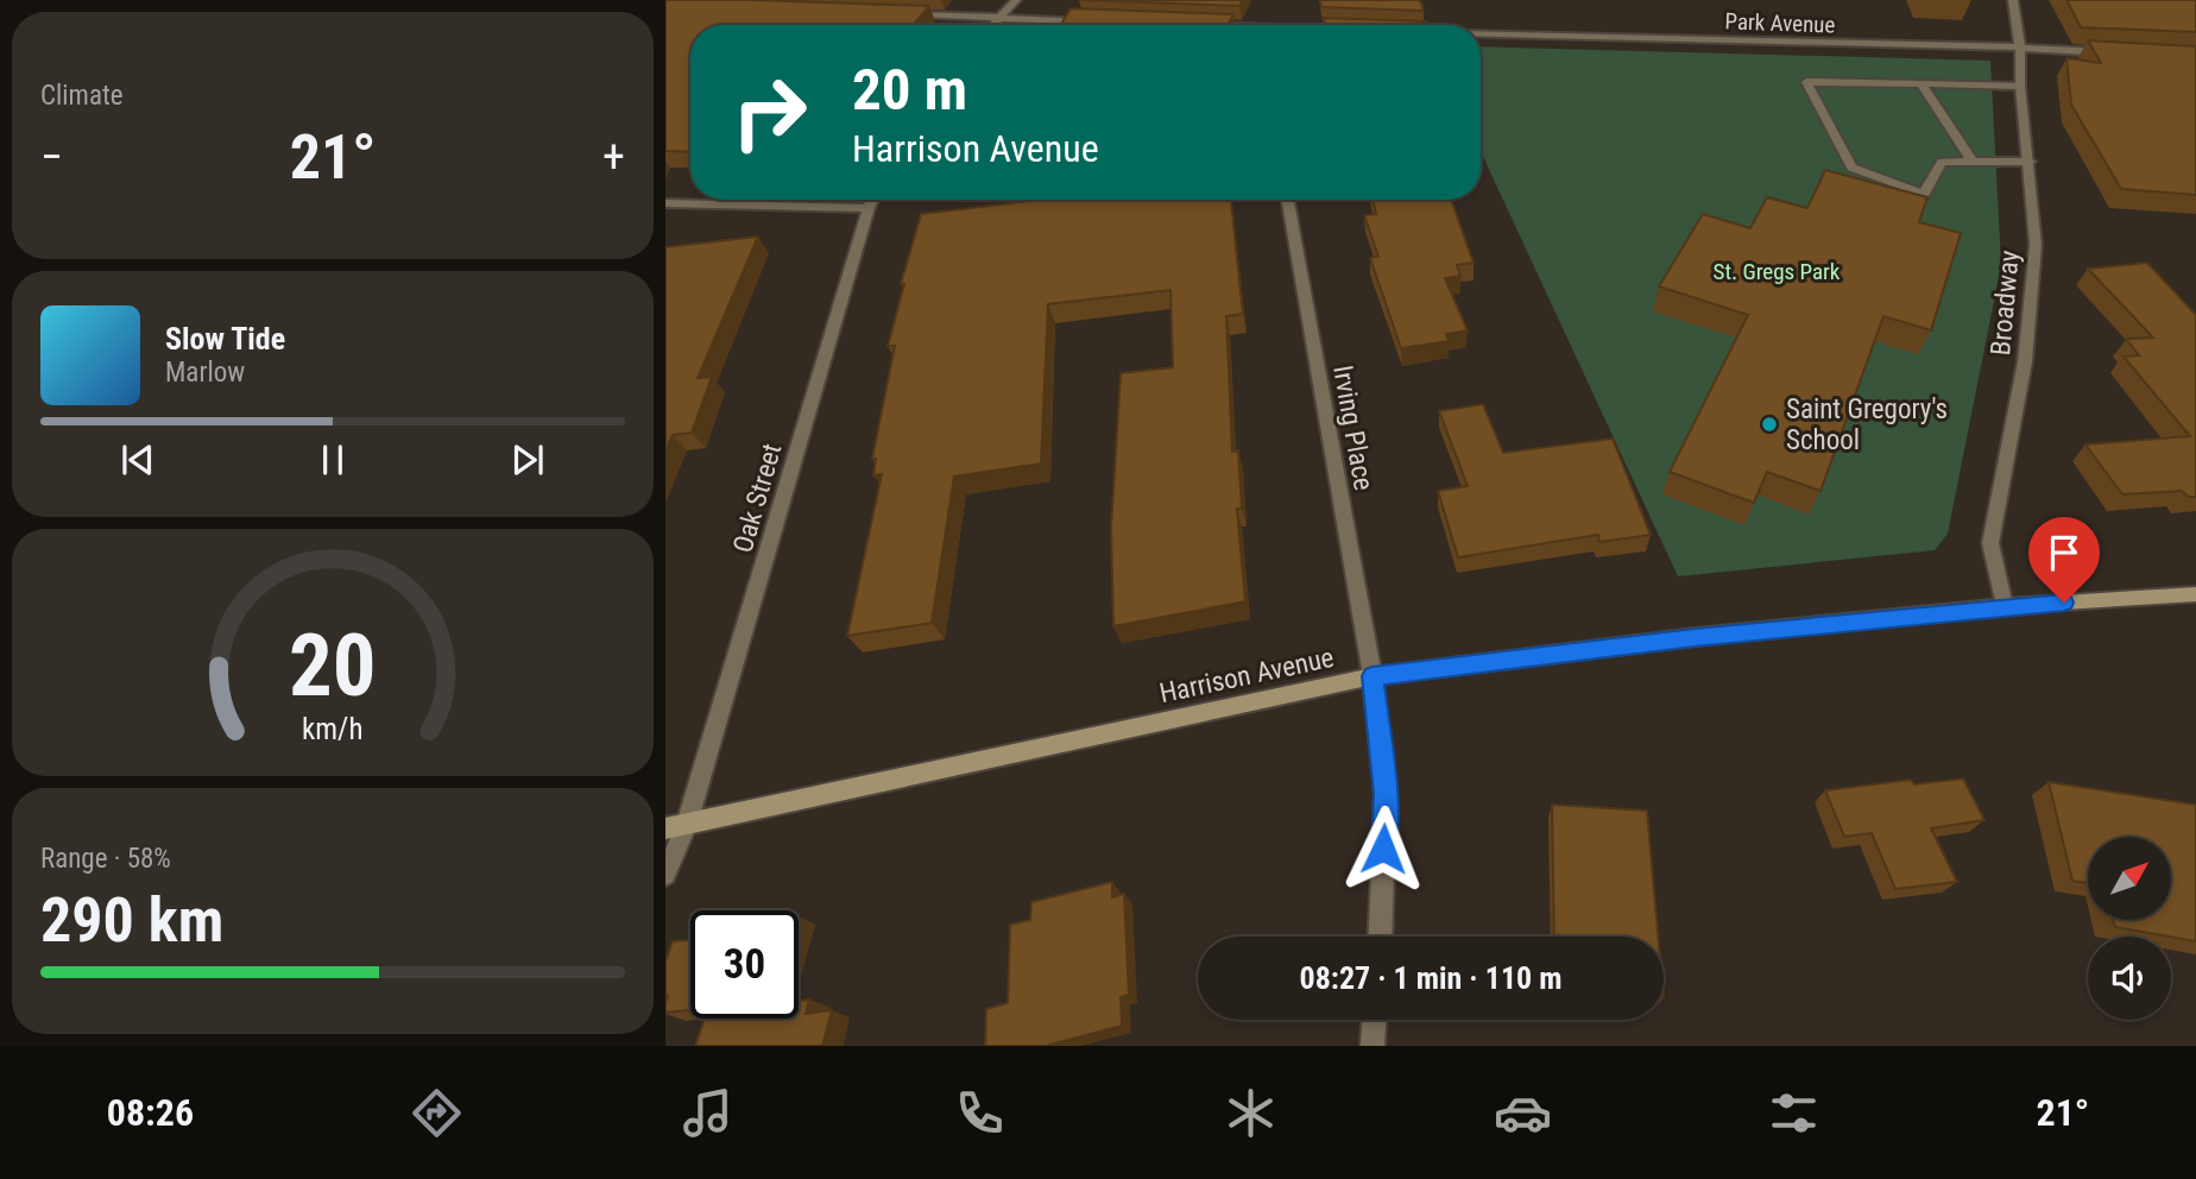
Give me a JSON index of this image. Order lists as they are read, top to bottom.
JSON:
{
  "streets": {
    "main road": ["Harrison Avenue"],
    "street": [
      "Park Avenue",
      "Broadway",
      "Irving Place",
      "Oak Street"
    ]
  },
  "crossings": [
    ["Park Avenue", "Broadway"],
    ["Broadway", "Harrison Avenue"],
    ["Irving Place", "Harrison Avenue"],
    ["Oak Street", "Harrison Avenue"]
  ],
  "parks": ["St. Gregs Park"],
  "places": ["Saint Gregory's School"],
  "north": "top right",
  "page": {
    "tile": [
      "Climate",
      ["Range · 58%", "290 km"]
    ],
    "turn": ["20 m", "Harrison Avenue"],
    "heat": ["−", "21°", "+"],
    "song": ["Slow Tide", "Marlow"],
    "limit": "30",
    "trip": "08:27 · 1 min · 110 m",
    "tabs": ["08:26", "21°"],
    "gauge": ["20", "km/h"]
  }
}
